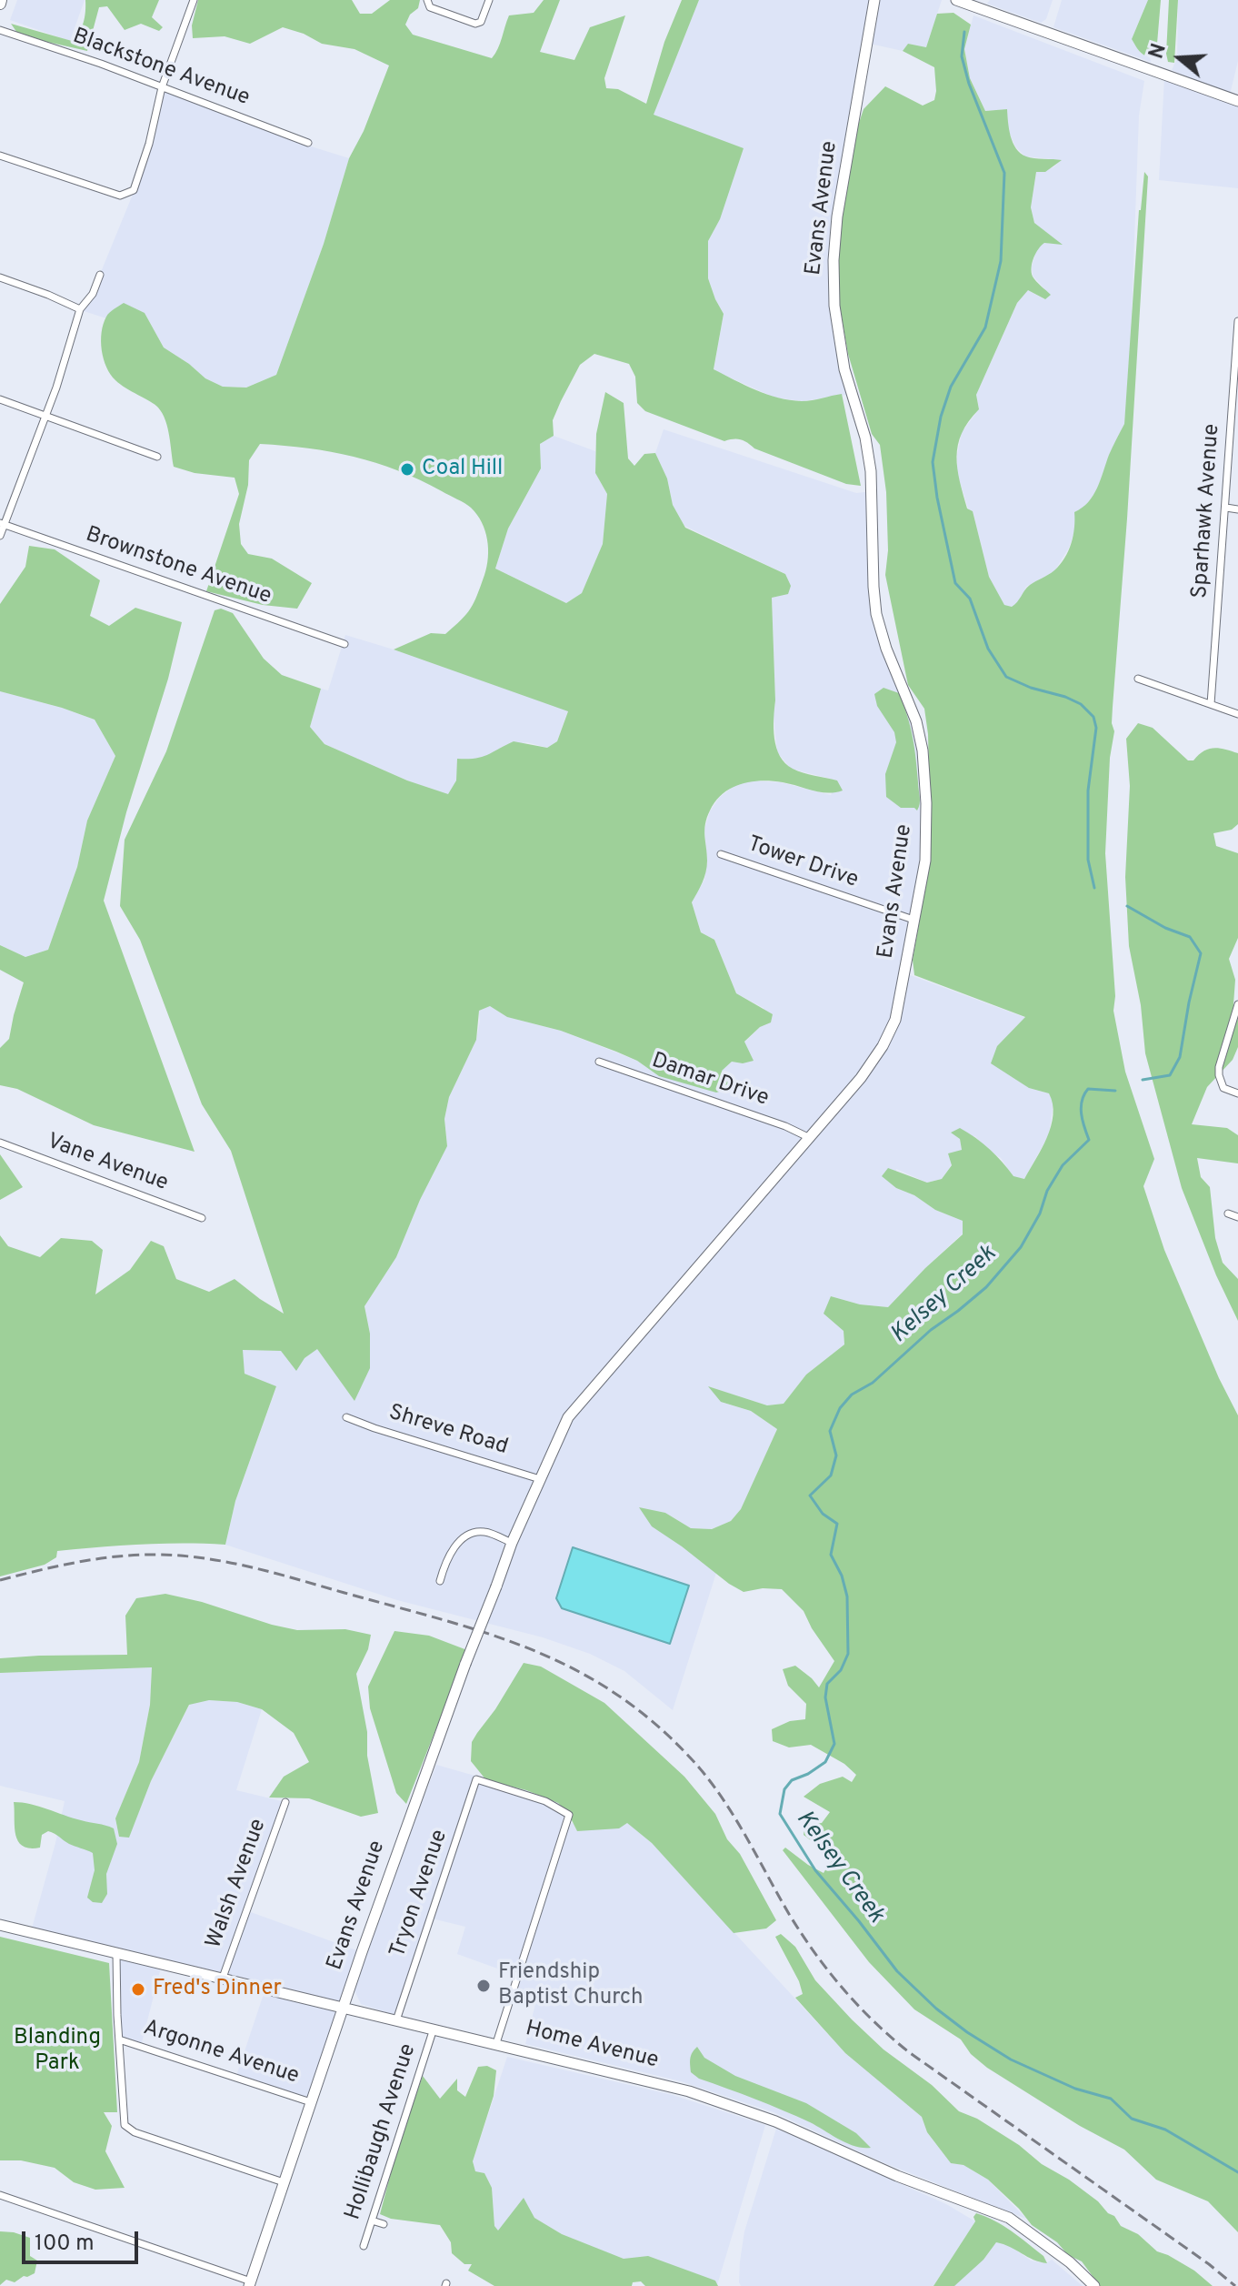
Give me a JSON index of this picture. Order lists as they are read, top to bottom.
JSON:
{
  "streets": {
    "street": [
      "Blackstone Avenue",
      "Evans Avenue",
      "Sparhawk Avenue",
      "Brownstone Avenue",
      "Tower Drive",
      "Damar Drive",
      "Vane Avenue",
      "Shreve Road",
      "Walsh Avenue",
      "Tryon Avenue",
      "Home Avenue",
      "Argonne Avenue",
      "Hollibaugh Avenue"
    ]
  },
  "crossings": [
    ["Evans Avenue", "Tower Drive"],
    ["Evans Avenue", "Damar Drive"],
    ["Evans Avenue", "Shreve Road"],
    ["Evans Avenue", "Home Avenue"],
    ["Evans Avenue", "Argonne Avenue"],
    ["Walsh Avenue", "Home Avenue"],
    ["Tryon Avenue", "Home Avenue"],
    ["Home Avenue", "Hollibaugh Avenue"]
  ],
  "water": ["Kelsey Creek"],
  "parks": ["Blanding Park"],
  "places": ["Coal Hill", "Friendship Baptist Church", "Fred's Dinner"],
  "scale_bar": "100 m",
  "north": "left"
}
